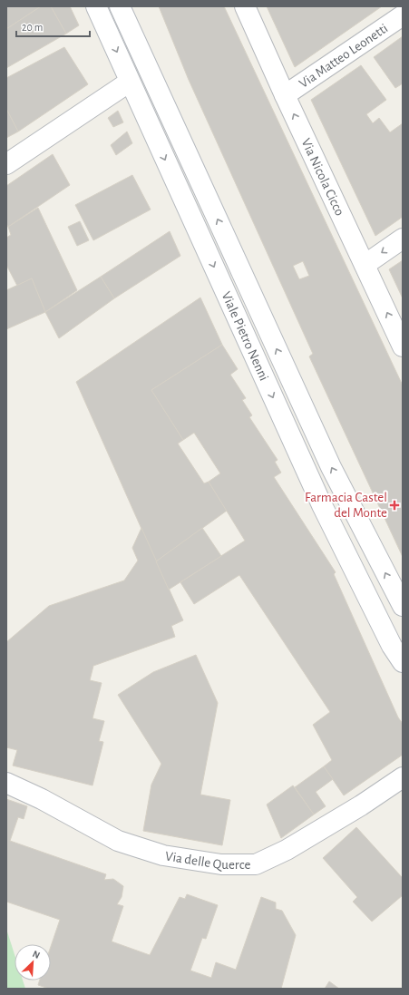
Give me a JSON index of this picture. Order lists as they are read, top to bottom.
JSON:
{
  "streets": {
    "main road": [
      "Via Matteo Leonetti",
      "Via Nicola Cicco",
      "Viale Pietro Nenni",
      "Via delle Querce"
    ]
  },
  "crossings": [
    ["Via Matteo Leonetti", "Via Nicola Cicco"]
  ],
  "one_way": ["Via Nicola Cicco"],
  "places": {
    "health": ["Farmacia Castel del Monte"]
  },
  "scale_bar": "20 m",
  "north": "top right"
}
